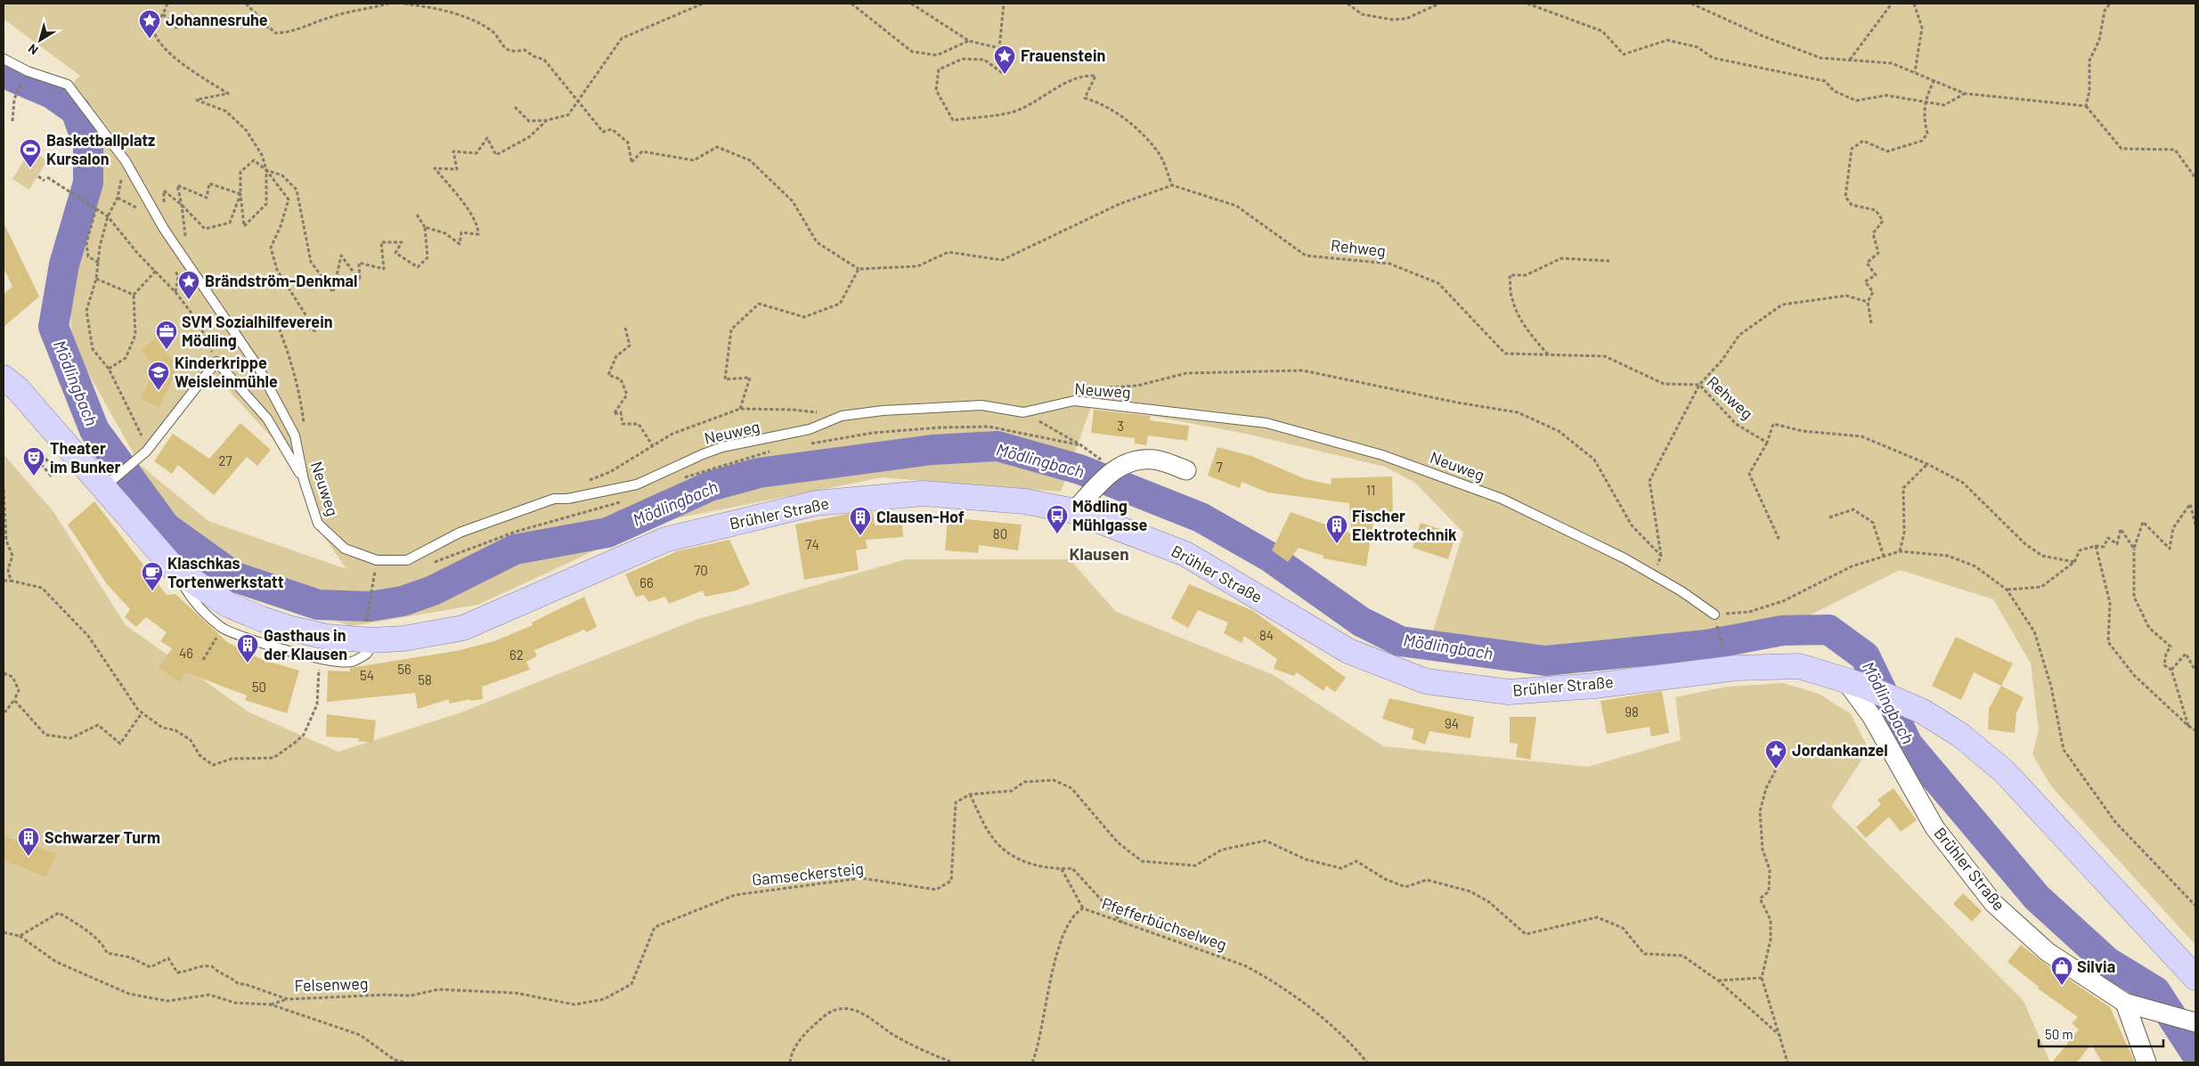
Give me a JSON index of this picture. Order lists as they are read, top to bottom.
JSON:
{
  "streets": {
    "main road": ["Brühler Straße"],
    "lane": ["Neuweg"],
    "path": [
      "Rehweg",
      "Gamseckersteig",
      "Pfefferbüchselweg",
      "Felsenweg"
    ]
  },
  "crossings": [
    ["Gamseckersteig", "Felsenweg"]
  ],
  "districts": ["Klausen"],
  "water": ["Mödlingbach"],
  "places": {
    "place": [
      "Johannesruhe",
      "Frauenstein",
      "Brändström-Denkmal",
      "Jordankanzel"
    ],
    "sports": ["Basketballplatz Kursalon"],
    "office": ["SVM Sozialhilfeverein Mödling"],
    "school or university": ["Kinderkrippe Weisleinmühle"],
    "theatre": ["Theater im Bunker"],
    "bus stop": ["Mödling Mühlgasse"],
    "building": [
      "Clausen-Hof",
      "Fischer Elektrotechnik",
      "Gasthaus in der Klausen",
      "Schwarzer Turm"
    ],
    "cafe": ["Klaschkas Tortenwerkstatt"],
    "shop": ["Silvia"]
  },
  "house_numbers": [
    "3",
    "27",
    "7",
    "11",
    "80",
    "74",
    "70",
    "66",
    "84",
    "46",
    "62",
    "56",
    "54",
    "58",
    "50",
    "98",
    "94"
  ],
  "scale_bar": "50 m",
  "north": "bottom left"
}
